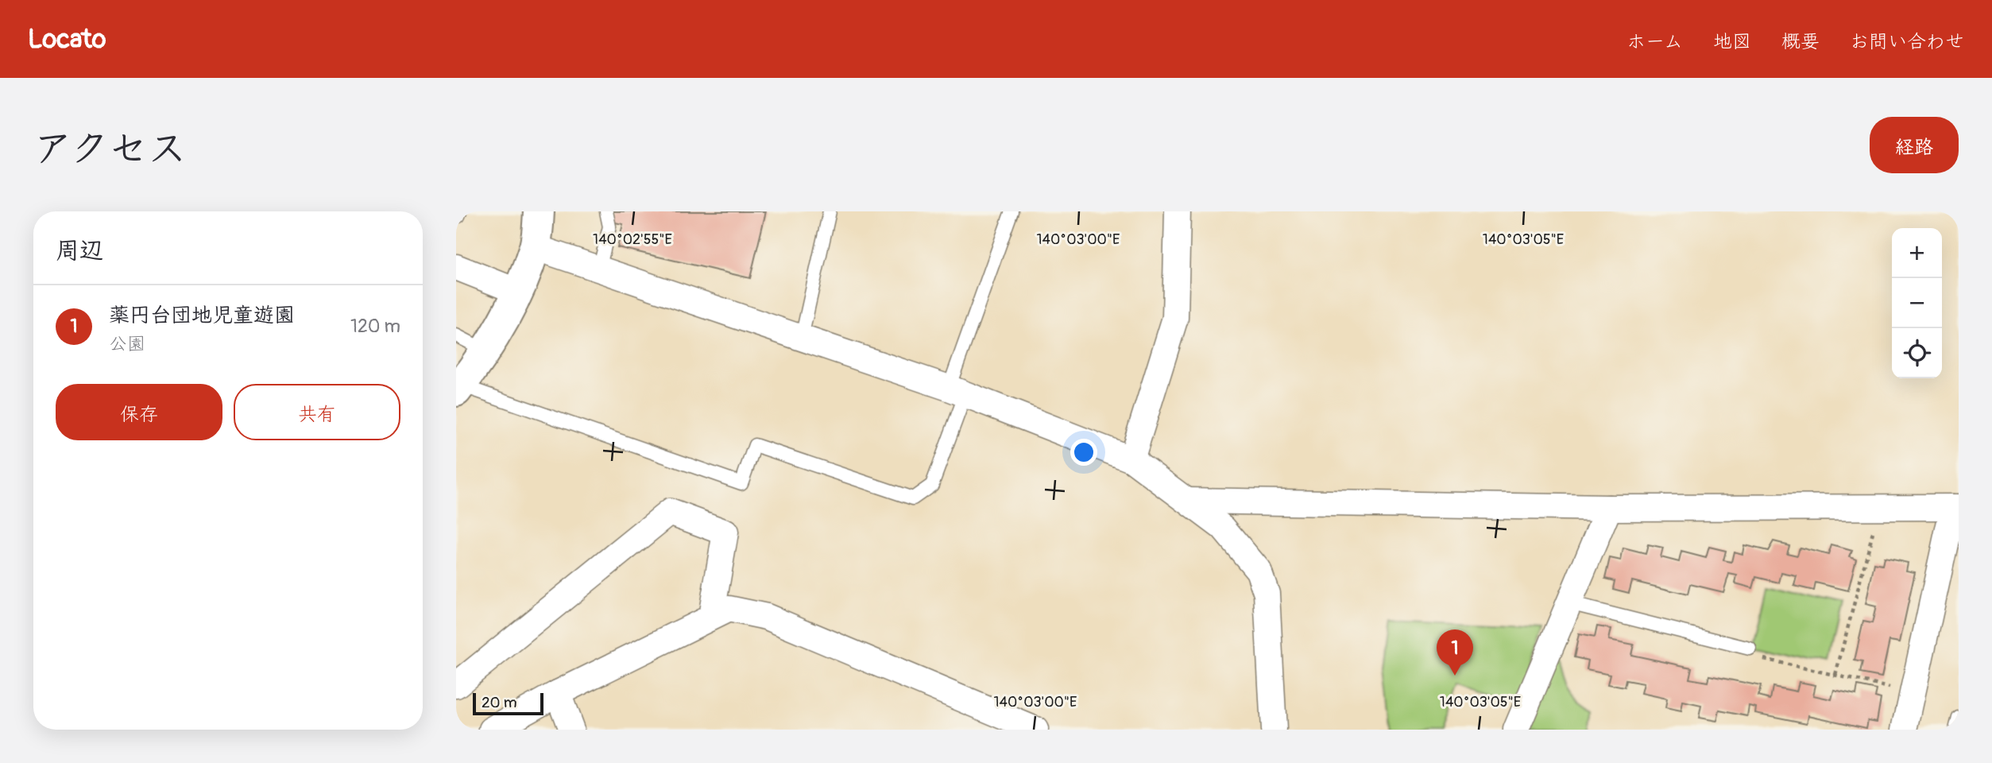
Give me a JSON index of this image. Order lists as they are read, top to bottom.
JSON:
{
  "scale_bar": "20 m",
  "page": {
    "header": "Locato",
    "nav": [
      "ホーム",
      "地図",
      "概要",
      "お問い合わせ"
    ],
    "title": "アクセス",
    "buttons": [
      "経路",
      ["保存", "共有"]
    ],
    "heading": "周辺",
    "map_buttons": ["+", "−"],
    "list": [
      {
        "mark": "1",
        "name": "薬円台団地児童遊園",
        "note": "公園",
        "value": "120 m"
      }
    ],
    "pins": "1",
    "scale": "20 m"
  },
  "coordinates": ["140°02'55\"E", "140°03'00\"E", "140°03'05\"E"]
}
